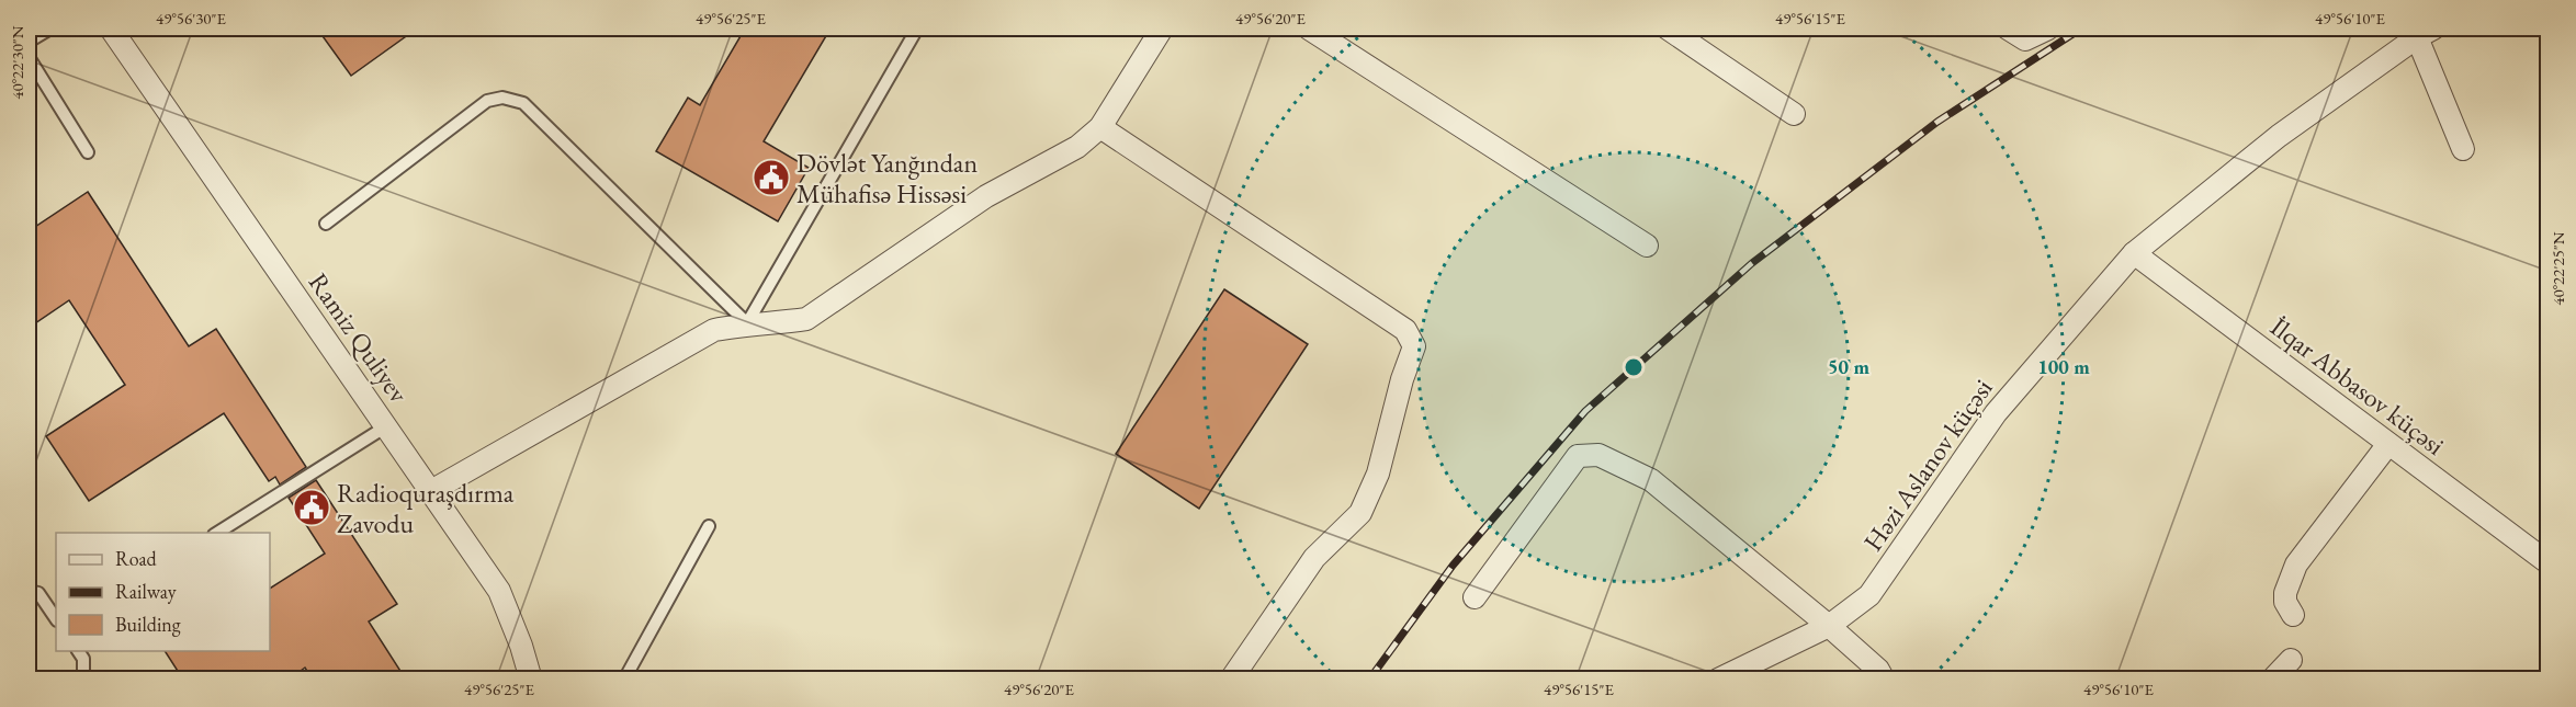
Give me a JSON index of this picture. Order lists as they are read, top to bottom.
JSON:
{
  "streets": {
    "street": ["Ramiz Quliyev", "İlqar Abbasov küçəsi", "Həzi Aslanov küçəsi"]
  },
  "crossings": [
    ["İlqar Abbasov küçəsi", "Həzi Aslanov küçəsi"]
  ],
  "places": {
    "public building": ["Dövlət Yanğından Mühafisə Hissəsi", "Radioquraşdırma Zavodu"]
  },
  "legend": ["Road", "Railway", "Building"],
  "coordinates": [
    "49°56'30\"E",
    "49°56'25\"E",
    "49°56'20\"E",
    "49°56'15\"E",
    "49°56'10\"E",
    "40°22'30\"N",
    "40°22'25\"N"
  ],
  "rings": ["50 m", "100 m"]
}
